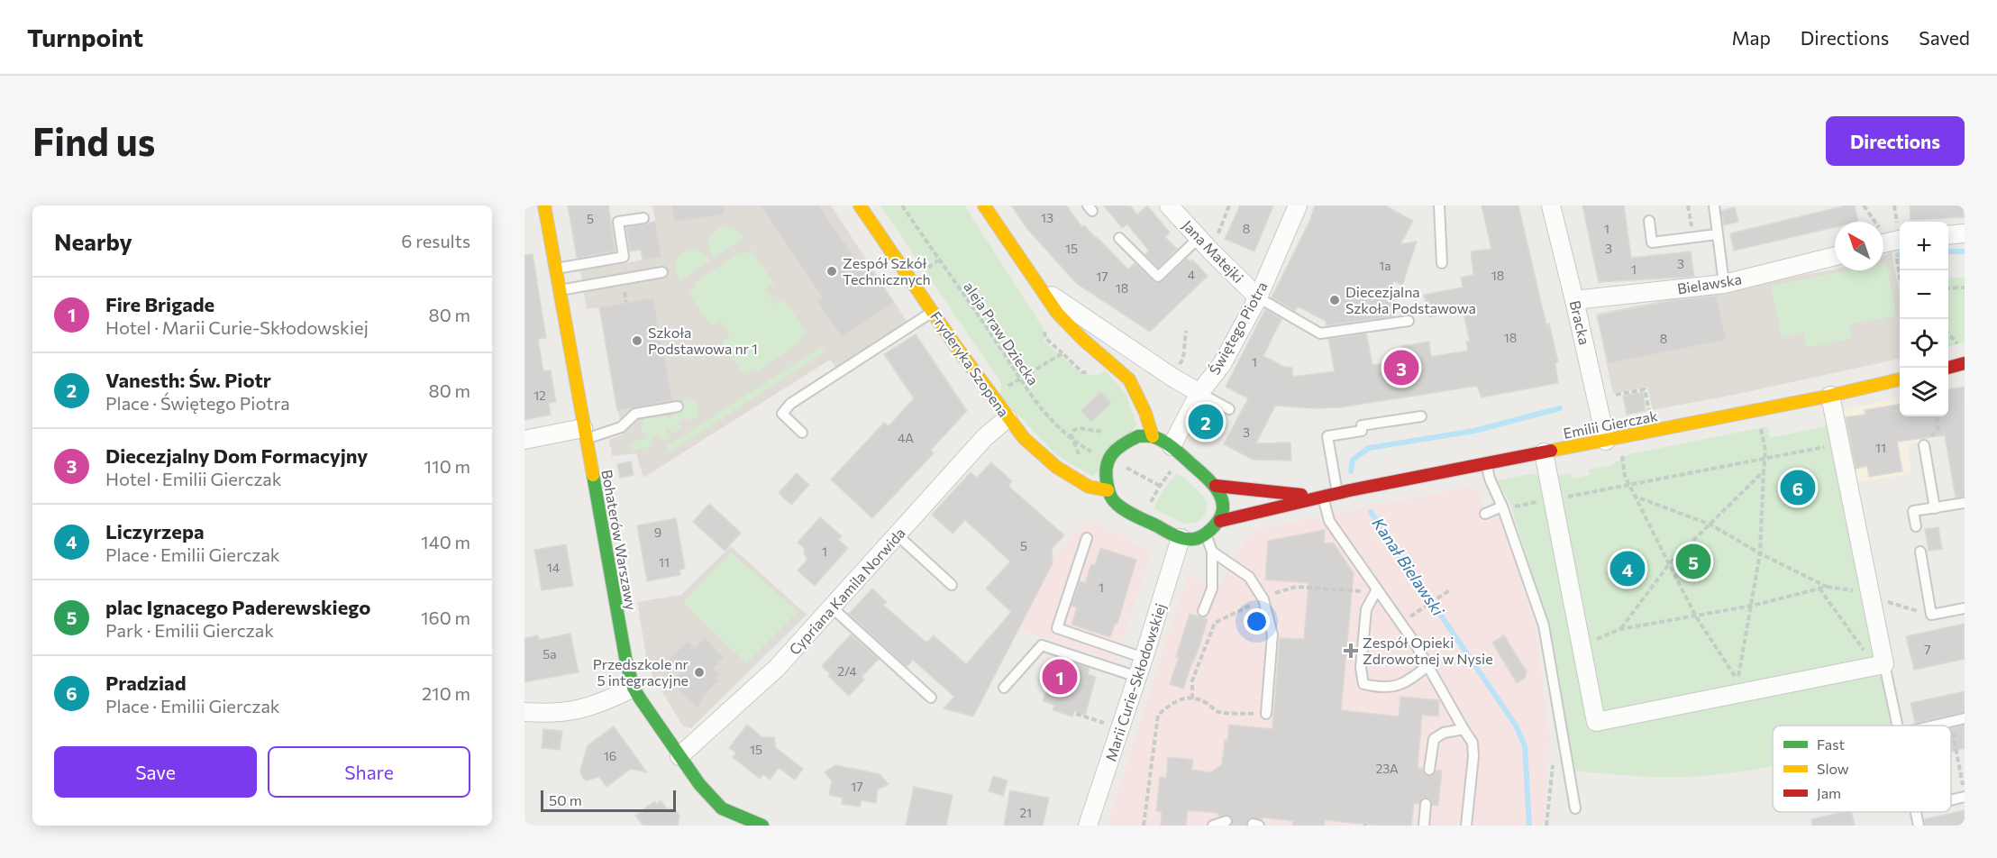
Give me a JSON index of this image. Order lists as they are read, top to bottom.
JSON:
{
  "streets": {
    "street": [
      "Jana Matejki",
      "Bielawska",
      "Bracka",
      "Świętego Piotra",
      "Fryderyka Szopena",
      "Emilii Gierczak",
      "Bohaterów Warszawy",
      "Cypriana Kamila Norwida",
      "Marii Curie-Skłodowskiej"
    ],
    "path": ["aleja Praw Dziecka"]
  },
  "crossings": [
    ["Jana Matejki", "Świętego Piotra"],
    ["Bielawska", "Bracka"],
    ["Bracka", "Emilii Gierczak"],
    ["Świętego Piotra", "Fryderyka Szopena"],
    ["Świętego Piotra", "Emilii Gierczak"],
    ["Świętego Piotra", "Marii Curie-Skłodowskiej"],
    ["Fryderyka Szopena", "Emilii Gierczak"],
    ["Fryderyka Szopena", "Cypriana Kamila Norwida"],
    ["Fryderyka Szopena", "Marii Curie-Skłodowskiej"],
    ["Emilii Gierczak", "Marii Curie-Skłodowskiej"],
    ["Bohaterów Warszawy", "Cypriana Kamila Norwida"]
  ],
  "water": ["Kanał Bielawski"],
  "places": {
    "other": [
      "Zespół Szkół Technicznych",
      "Diecezjalna Szkoła Podstawowa",
      "Szkoła Podstawowa nr 1",
      "Przedszkole nr 5 integracyjne"
    ],
    "health": ["Zespół Opieki Zdrowotnej w Nysie"]
  },
  "house_numbers": [
    "13",
    "5",
    "8",
    "1",
    "15",
    "3",
    "3",
    "1a",
    "1",
    "4",
    "18",
    "17",
    "18",
    "18",
    "8",
    "1",
    "12",
    "3",
    "4A",
    "11",
    "9",
    "5",
    "1",
    "11",
    "14",
    "1",
    "7",
    "5a",
    "2/4",
    "15",
    "16",
    "23A",
    "17",
    "21"
  ],
  "legend": ["Fast", "Slow", "Jam"],
  "scale_bar": "50 m",
  "north": "top left",
  "page": {
    "header": "Turnpoint",
    "nav": ["Map", "Directions", "Saved"],
    "buttons": [
      "Directions",
      ["Save", "Share"]
    ],
    "title": "Find us",
    "heading": ["Nearby", "6 results"],
    "map_buttons": ["+", "−"],
    "list": [
      {
        "mark": "1",
        "name": "Fire Brigade",
        "note": "Hotel · Marii Curie-Skłodowskiej",
        "value": "80 m"
      },
      {
        "mark": "2",
        "name": "Vanesth: Św. Piotr",
        "note": "Place · Świętego Piotra",
        "value": "80 m"
      },
      {
        "mark": "3",
        "name": "Diecezjalny Dom Formacyjny",
        "note": "Hotel · Emilii Gierczak",
        "value": "110 m"
      },
      {
        "mark": "4",
        "name": "Liczyrzepa",
        "note": "Place · Emilii Gierczak",
        "value": "140 m"
      },
      {
        "mark": "5",
        "name": "plac Ignacego Paderewskiego",
        "note": "Park · Emilii Gierczak",
        "value": "160 m"
      },
      {
        "mark": "6",
        "name": "Pradziad",
        "note": "Place · Emilii Gierczak",
        "value": "210 m"
      }
    ],
    "pins": [
      "3",
      "2",
      "6",
      "5",
      "4",
      "1"
    ],
    "scale": "50 m"
  }
}
